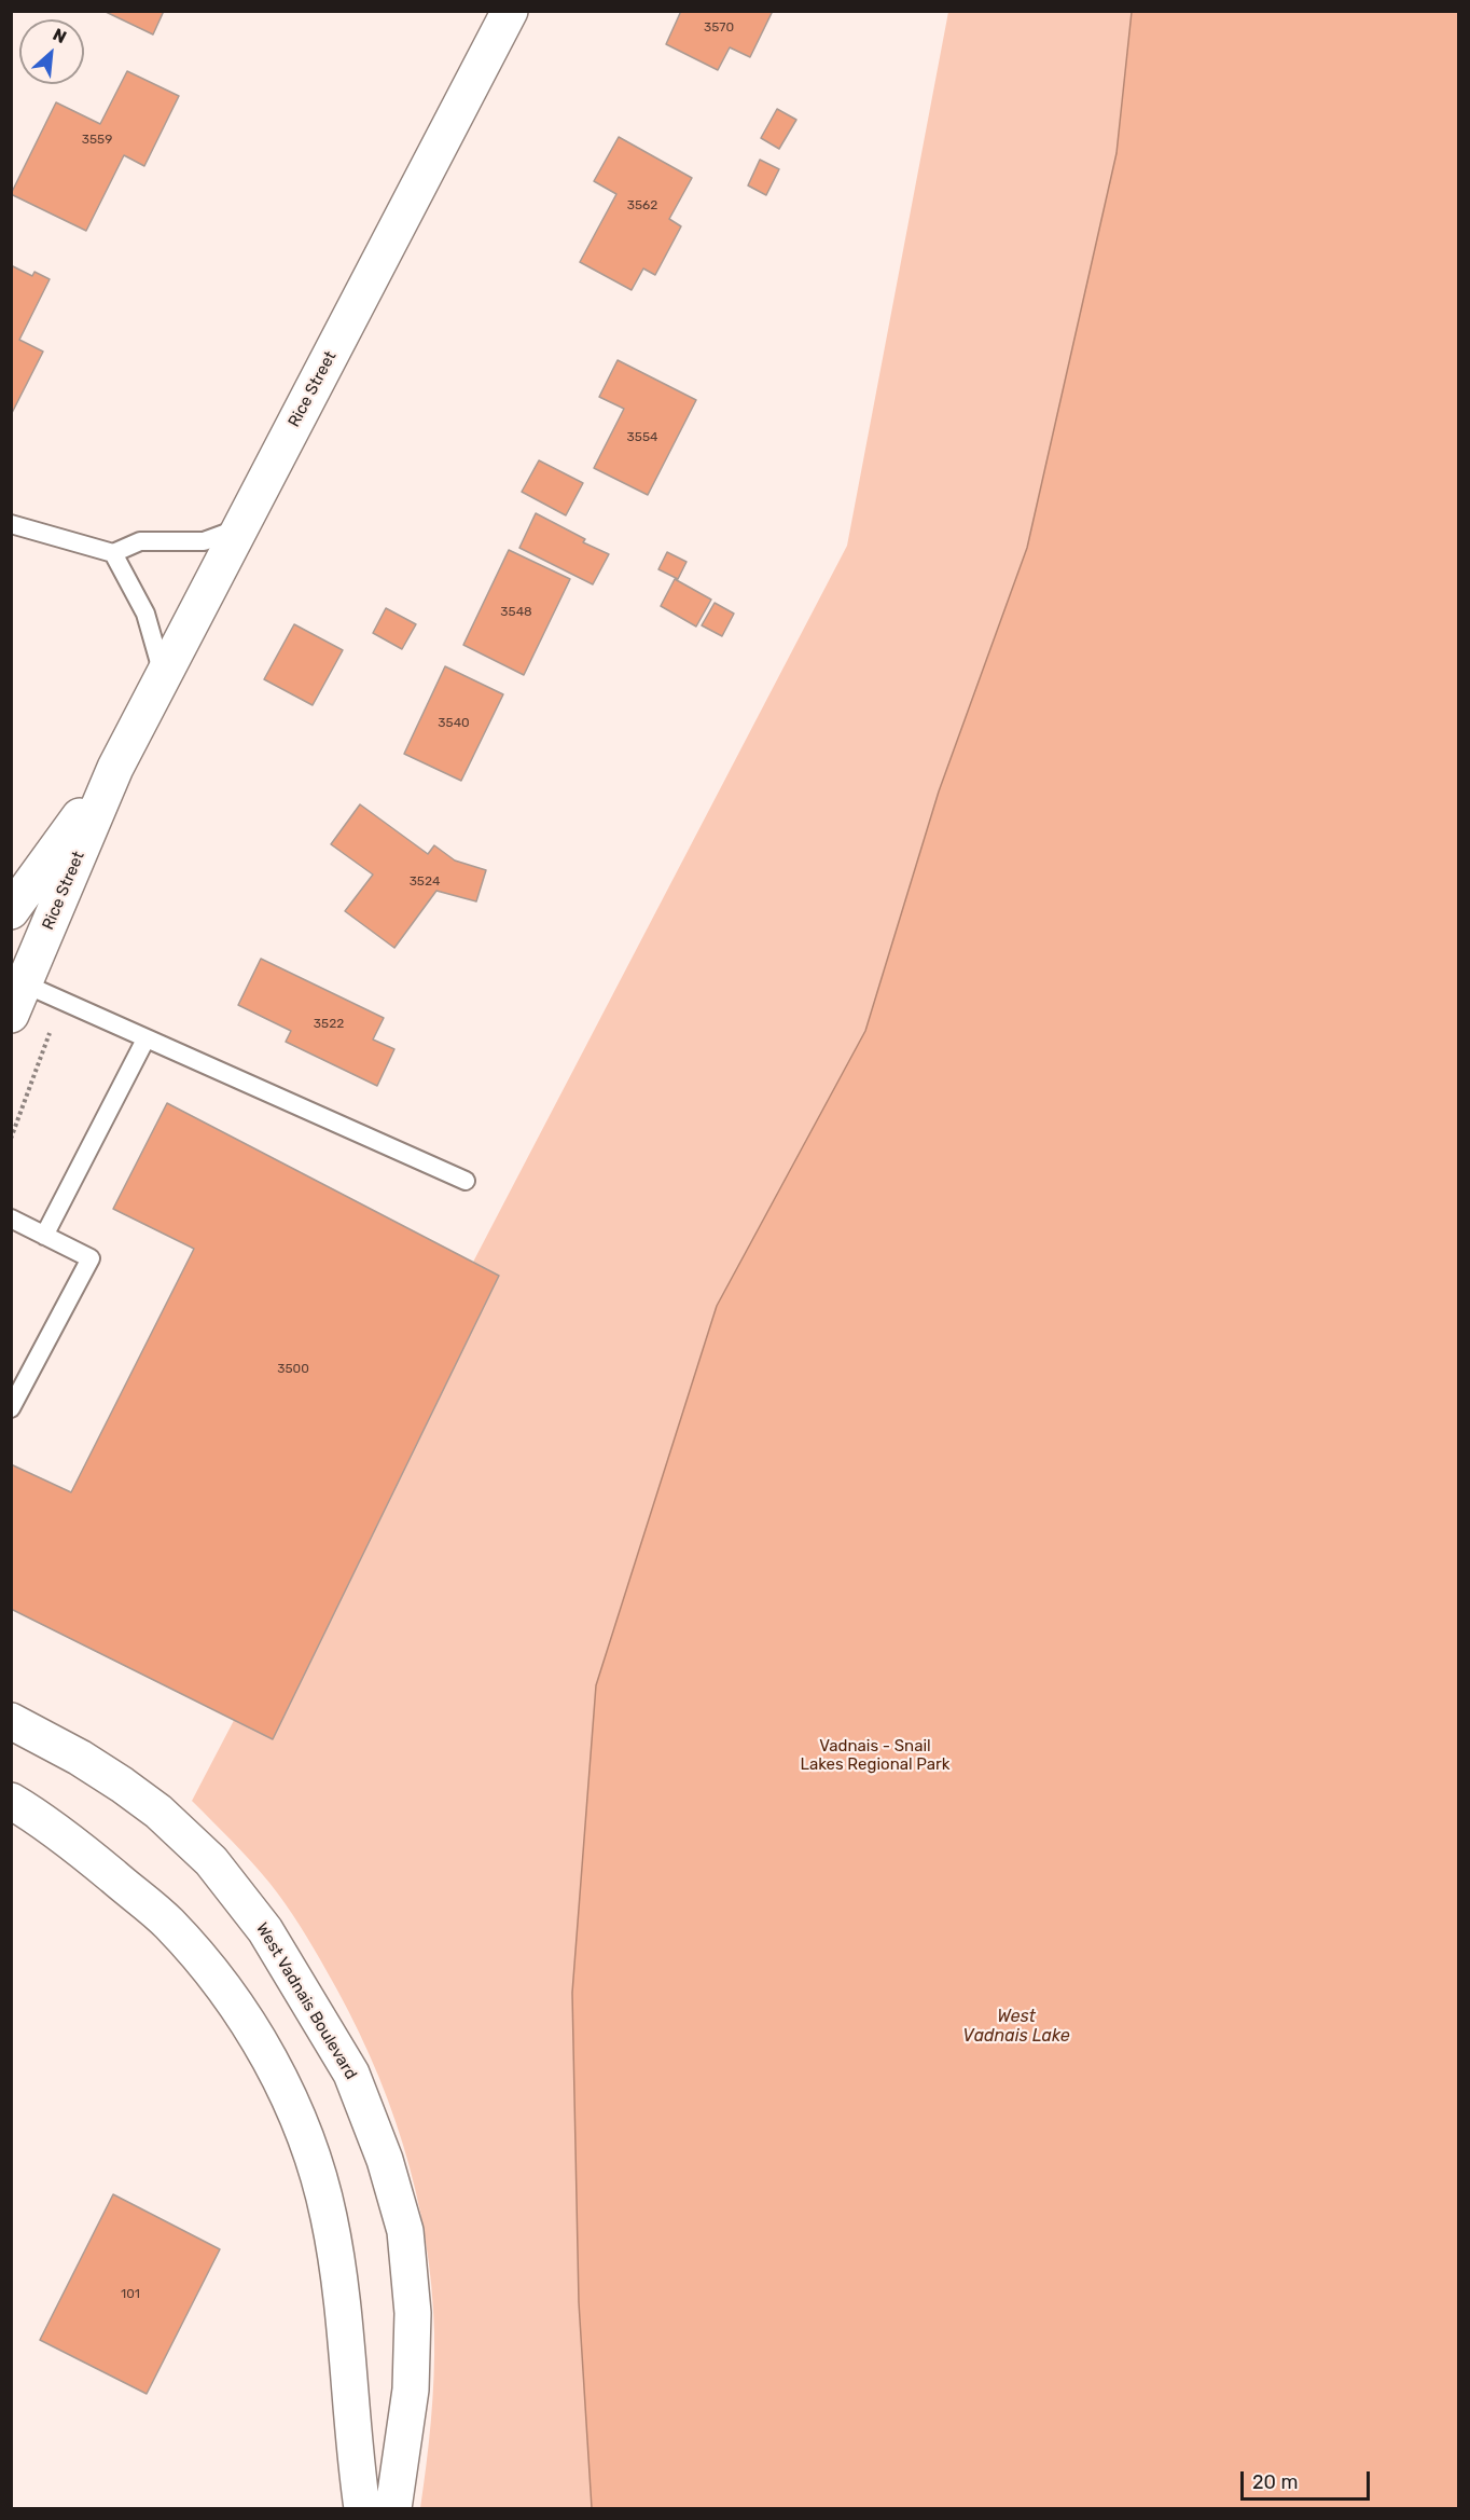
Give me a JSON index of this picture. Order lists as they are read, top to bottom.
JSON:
{
  "streets": {
    "street": ["Rice Street", "West Vadnais Boulevard"]
  },
  "water": ["West Vadnais Lake"],
  "parks": ["Vadnais - Snail Lakes Regional Park"],
  "house_numbers": [
    "3570",
    "3559",
    "3562",
    "3554",
    "3548",
    "3540",
    "3524",
    "3522",
    "3500",
    "101"
  ],
  "scale_bar": "20 m",
  "north": "top right"
}
